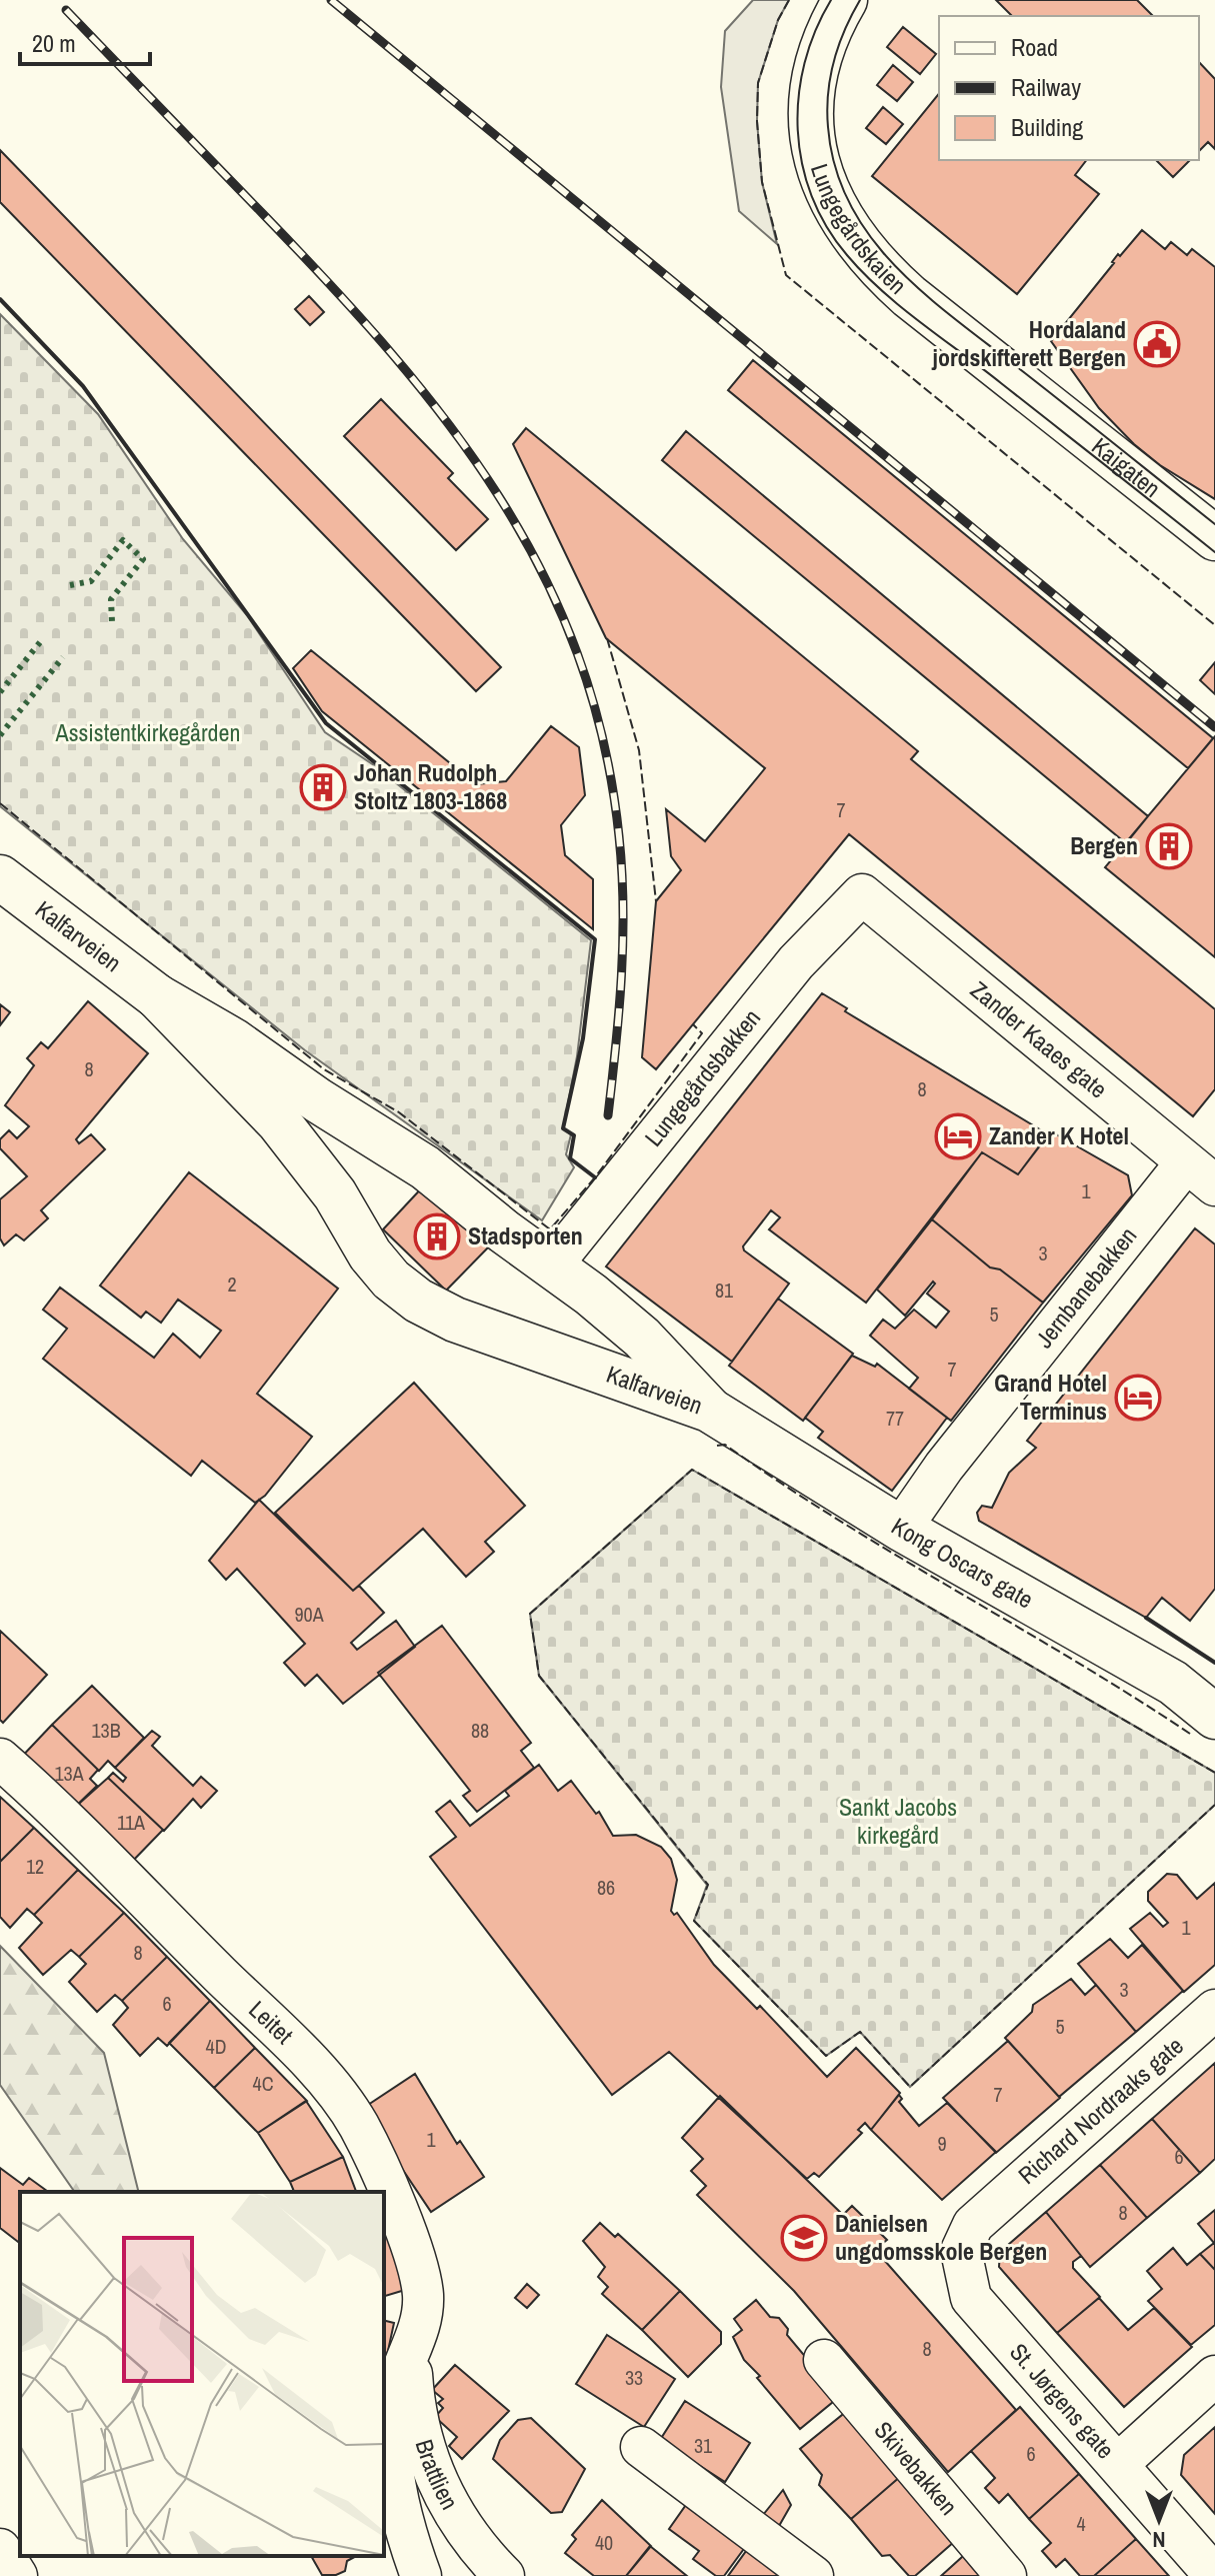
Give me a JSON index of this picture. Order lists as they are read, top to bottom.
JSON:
{
  "streets": {
    "main road": [
      "Lungegårdskaien",
      "Kaigaten",
      "Kalfarveien",
      "Kong Oscars gate"
    ],
    "street": [
      "Zander Kaaes gate",
      "Lungegårdsbakken",
      "Jernbanebakken",
      "Leitet",
      "Richard Nordraaks gate",
      "St. Jørgens gate",
      "Skivebakken",
      "Brattlien"
    ]
  },
  "crossings": [
    ["Lungegårdskaien", "Kaigaten"],
    ["Kalfarveien", "Lungegårdsbakken"],
    ["Kalfarveien", "Kong Oscars gate"],
    ["Zander Kaaes gate", "Lungegårdsbakken"],
    ["Zander Kaaes gate", "Jernbanebakken"],
    ["Jernbanebakken", "Kong Oscars gate"],
    ["Leitet", "Brattlien"],
    ["Richard Nordraaks gate", "St. Jørgens gate"]
  ],
  "parks": ["Assistentkirkegården", "Sankt Jacobs kirkegård"],
  "places": {
    "public building": ["Hordaland jordskifterett Bergen"],
    "building": ["Johan Rudolph Stoltz 1803-1868", "Bergen", "Stadsporten"],
    "hotel": ["Zander K Hotel", "Grand Hotel Terminus"],
    "school or university": ["Danielsen ungdomsskole Bergen"]
  },
  "house_numbers": [
    "7",
    "8",
    "8",
    "1",
    "3",
    "2",
    "81",
    "5",
    "7",
    "77",
    "90A",
    "13B",
    "88",
    "13A",
    "11A",
    "12",
    "86",
    "1",
    "8",
    "3",
    "6",
    "5",
    "4D",
    "4C",
    "7",
    "1",
    "9",
    "6",
    "8",
    "8",
    "33",
    "31",
    "6",
    "4",
    "40"
  ],
  "legend": ["Road", "Railway", "Building"],
  "scale_bar": "20 m",
  "north": "bottom"
}
